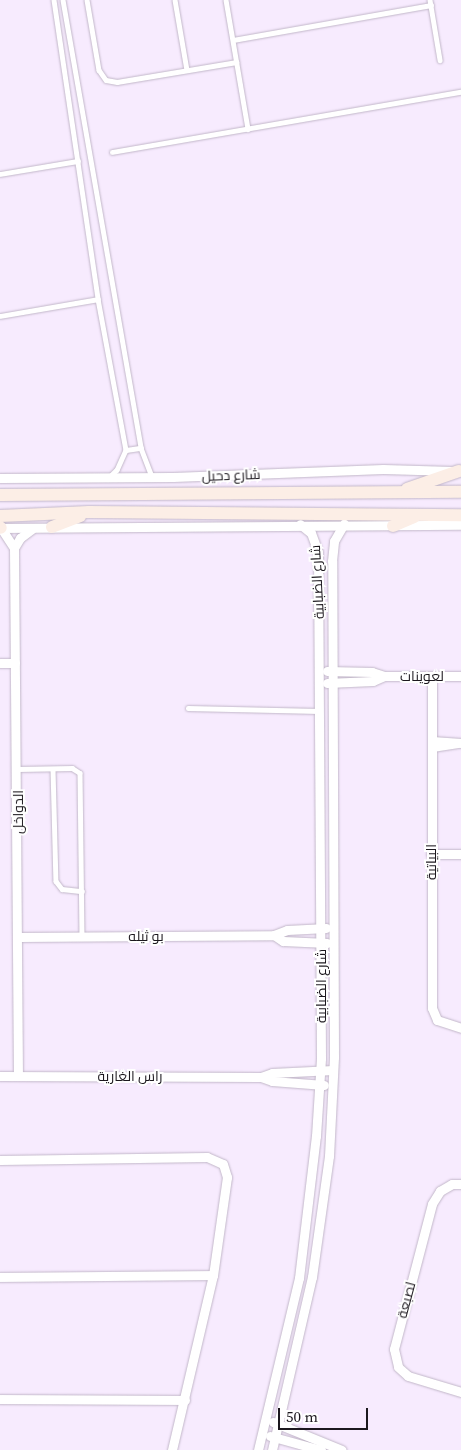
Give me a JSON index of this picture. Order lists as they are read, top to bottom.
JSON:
{
  "streets": {
    "main road": ["شارع دحيل"],
    "street": [
      "شارع الضبابية",
      "لعوينات",
      "الدواخل",
      "البياتية",
      "بو ثيله",
      "راس الغارية",
      "لصبعة"
    ]
  },
  "crossings": [
    ["شارع الضبابية", "لعوينات"],
    ["شارع الضبابية", "بو ثيله"],
    ["شارع الضبابية", "راس الغارية"],
    ["لعوينات", "البياتية"],
    ["الدواخل", "بو ثيله"],
    ["الدواخل", "راس الغارية"]
  ],
  "scale_bar": "50 m"
}
